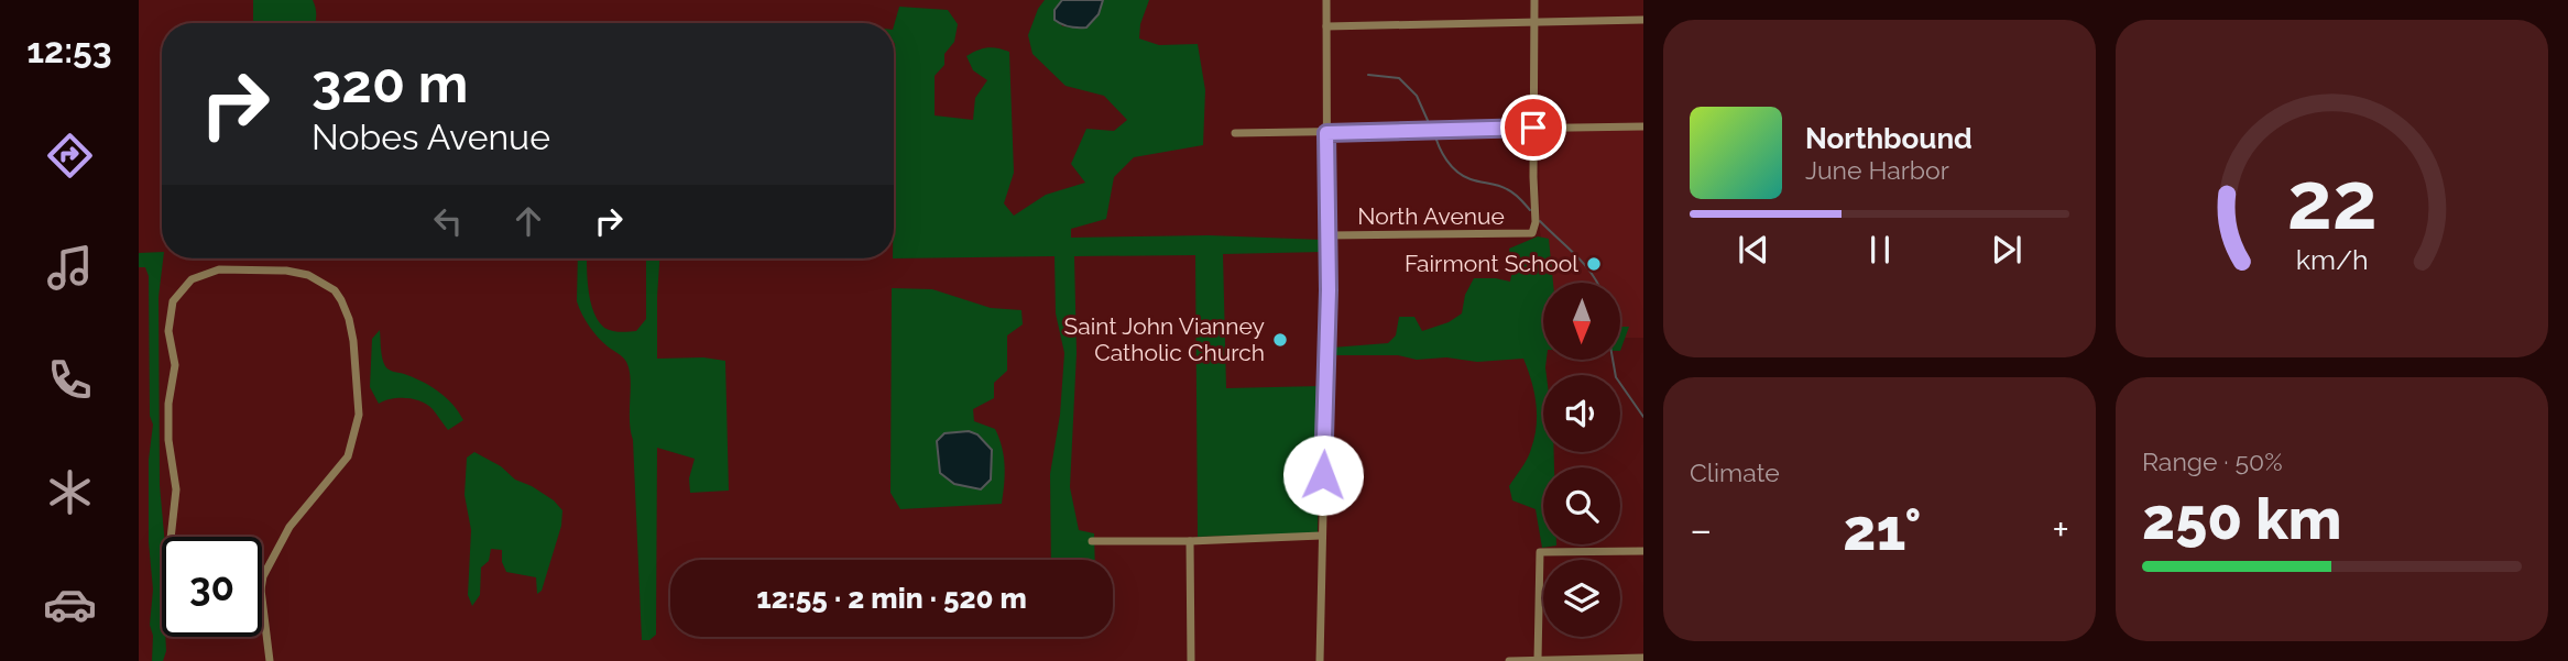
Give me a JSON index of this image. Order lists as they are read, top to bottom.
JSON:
{
  "streets": {
    "street": ["North Avenue"]
  },
  "places": ["Fairmont School", "Saint John Vianney Catholic Church"],
  "north": "bottom",
  "page": {
    "tabs": "12:53",
    "turn": ["320 m", "Nobes Avenue"],
    "song": ["Northbound", "June Harbor"],
    "tile": [
      "Climate",
      ["Range · 50%", "250 km"]
    ],
    "heat": ["−", "21°", "+"],
    "limit": "30",
    "trip": "12:55 · 2 min · 520 m",
    "gauge": ["22", "km/h"]
  }
}
